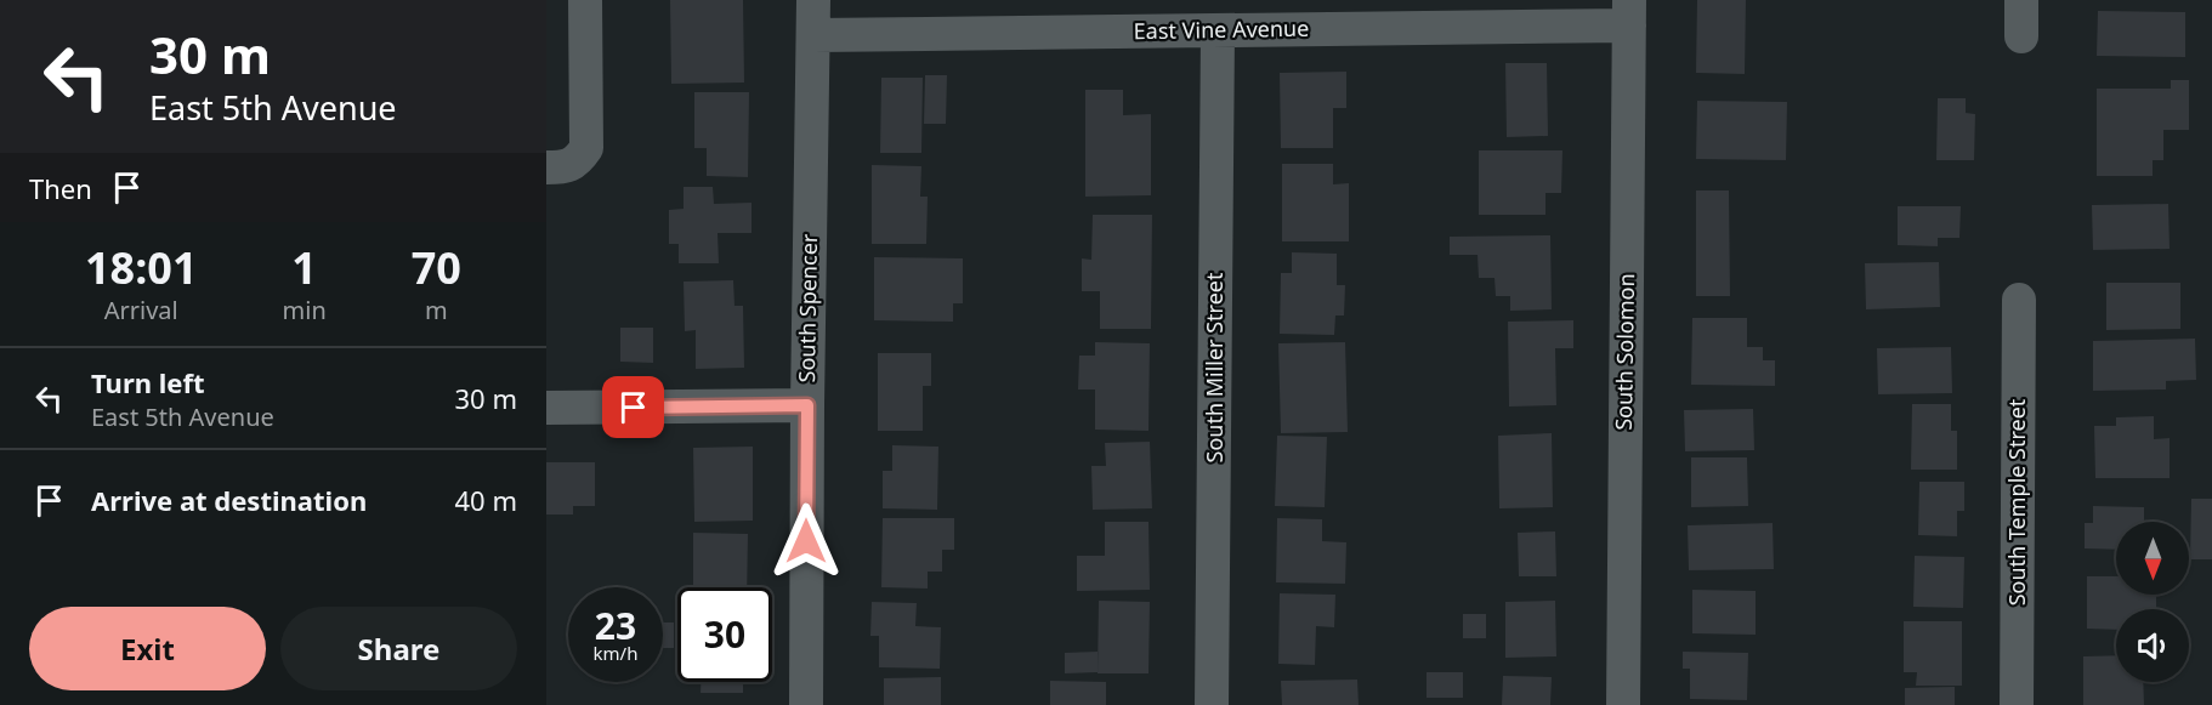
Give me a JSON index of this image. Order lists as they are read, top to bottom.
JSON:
{
  "streets": {
    "street": [
      "East Vine Avenue",
      "South Spencer",
      "South Solomon",
      "South Miller Street",
      "South Temple Street"
    ]
  },
  "crossings": [
    ["East Vine Avenue", "South Spencer"],
    ["East Vine Avenue", "South Solomon"],
    ["East Vine Avenue", "South Miller Street"]
  ],
  "north": "bottom",
  "page": {
    "turn": ["30 m", "East 5th Avenue"],
    "then": "Then",
    "eta": [
      "18:01",
      "Arrival",
      "1",
      "min",
      "70",
      "m"
    ],
    "list": [
      {
        "name": "Turn left",
        "note": "East 5th Avenue",
        "value": "30 m"
      },
      {
        "name": "Arrive at destination",
        "value": "40 m"
      }
    ],
    "speed": "23 km/h",
    "limit": "30",
    "buttons": ["Exit", "Share"]
  }
}
